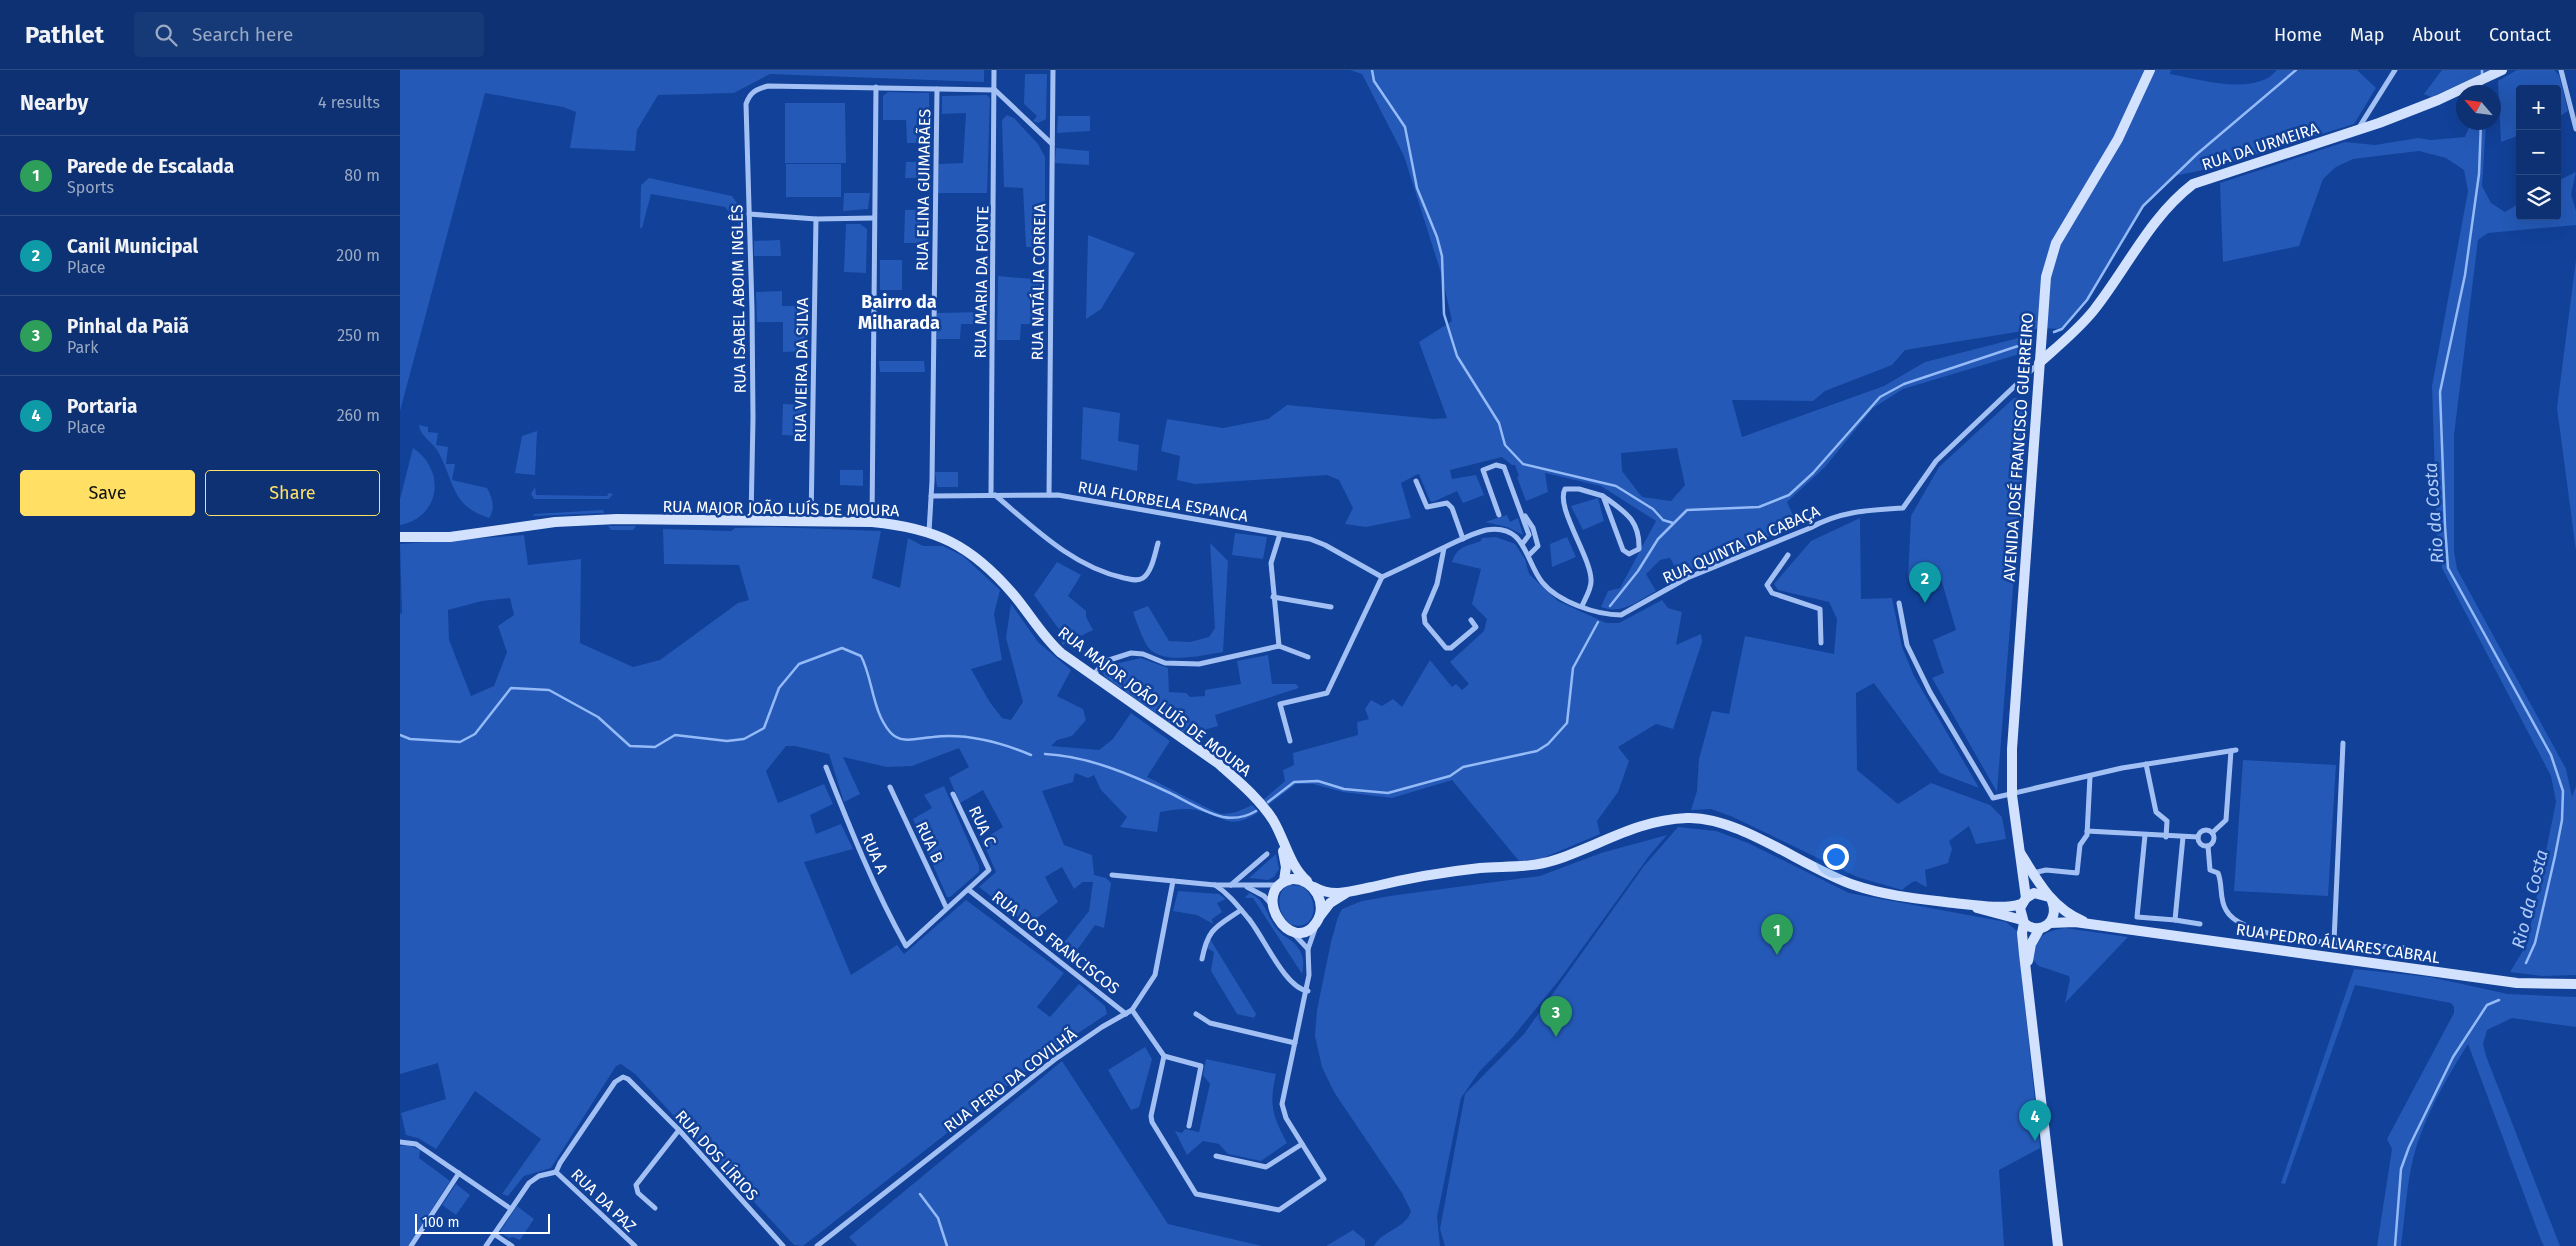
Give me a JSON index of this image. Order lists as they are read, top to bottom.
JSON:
{
  "streets": {
    "street": [
      "RUA DA URMEIRA",
      "RUA ELINA GUIMARÃES",
      "RUA MARIA DA FONTE",
      "RUA NATÁLIA CORREIA",
      "RUA ISABEL ABOIM INGLÊS",
      "RUA VIEIRA DA SILVA",
      "AVENIDA JOSÉ FRANCISCO GUERREIRO",
      "RUA FLORBELA ESPANCA",
      "RUA MAJOR JOÃO LUÍS DE MOURA",
      "RUA QUINTA DA CABAÇA",
      "RUA C",
      "RUA B",
      "RUA A",
      "RUA DOS FRANCISCOS",
      "RUA PEDRO ÁLVARES CABRAL",
      "RUA PERO DA COVILHÃ",
      "RUA DOS LÍRIOS",
      "RUA DA PAZ"
    ]
  },
  "crossings": [
    ["RUA DA URMEIRA", "AVENIDA JOSÉ FRANCISCO GUERREIRO"],
    ["RUA DA URMEIRA", "RUA QUINTA DA CABAÇA"],
    ["RUA ELINA GUIMARÃES", "RUA FLORBELA ESPANCA"],
    ["RUA ELINA GUIMARÃES", "RUA MAJOR JOÃO LUÍS DE MOURA"],
    ["RUA MARIA DA FONTE", "RUA FLORBELA ESPANCA"],
    ["RUA NATÁLIA CORREIA", "RUA FLORBELA ESPANCA"],
    ["RUA ISABEL ABOIM INGLÊS", "RUA MAJOR JOÃO LUÍS DE MOURA"],
    ["RUA VIEIRA DA SILVA", "RUA MAJOR JOÃO LUÍS DE MOURA"],
    ["AVENIDA JOSÉ FRANCISCO GUERREIRO", "RUA QUINTA DA CABAÇA"],
    ["RUA C", "RUA DOS FRANCISCOS"],
    ["RUA B", "RUA A"],
    ["RUA DOS FRANCISCOS", "RUA PERO DA COVILHÃ"],
    ["RUA DOS LÍRIOS", "RUA DA PAZ"]
  ],
  "districts": ["Bairro da Milharada"],
  "water": ["Rio da Costa"],
  "scale_bar": "100 m",
  "north": "top left",
  "page": {
    "header": "Pathlet",
    "search": "Search here",
    "nav": [
      "Home",
      "Map",
      "About",
      "Contact"
    ],
    "heading": ["Nearby", "4 results"],
    "map_buttons": ["+", "−"],
    "list": [
      {
        "mark": "1",
        "name": "Parede de Escalada",
        "note": "Sports",
        "value": "80 m"
      },
      {
        "mark": "2",
        "name": "Canil Municipal",
        "note": "Place",
        "value": "200 m"
      },
      {
        "mark": "3",
        "name": "Pinhal da Paiã",
        "note": "Park",
        "value": "250 m"
      },
      {
        "mark": "4",
        "name": "Portaria",
        "note": "Place",
        "value": "260 m"
      }
    ],
    "buttons": ["Save", "Share"],
    "pins": [
      "2",
      "1",
      "3",
      "4"
    ],
    "scale": "100 m"
  }
}
